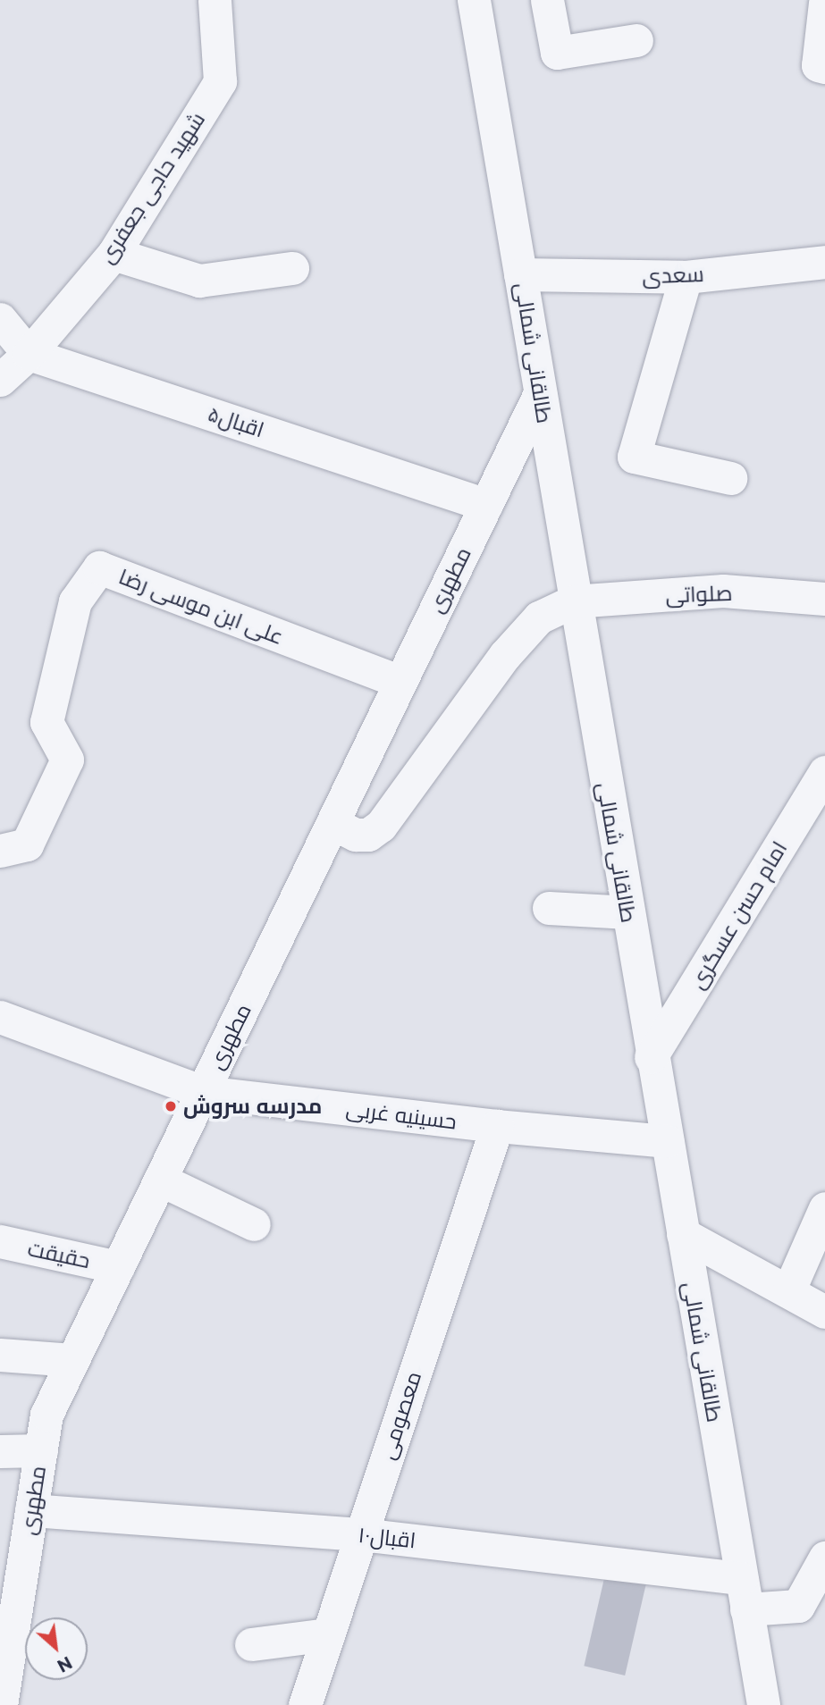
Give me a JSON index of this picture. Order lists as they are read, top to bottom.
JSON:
{
  "streets": {
    "street": [
      "شهید حاجی جعفری",
      "سعدی",
      "طالقانی شمالی",
      "اقبال۵",
      "مطهری",
      "صلواتی",
      "علی ابن موسی رضا",
      "امام حسن عسگری",
      "حسینیه غربی",
      "حقیقت",
      "معصومی",
      "اقبال۱۰"
    ]
  },
  "crossings": [
    ["شهید حاجی جعفری", "اقبال۵"],
    ["سعدی", "طالقانی شمالی"],
    ["طالقانی شمالی", "مطهری"],
    ["طالقانی شمالی", "صلواتی"],
    ["طالقانی شمالی", "امام حسن عسگری"],
    ["طالقانی شمالی", "حسینیه غربی"],
    ["طالقانی شمالی", "اقبال۱۰"],
    ["اقبال۵", "مطهری"],
    ["مطهری", "علی ابن موسی رضا"],
    ["مطهری", "حسینیه غربی"],
    ["مطهری", "حقیقت"],
    ["مطهری", "اقبال۱۰"],
    ["حسینیه غربی", "معصومی"],
    ["معصومی", "اقبال۱۰"]
  ],
  "places": ["مدرسه سروش"],
  "north": "bottom right"
}
